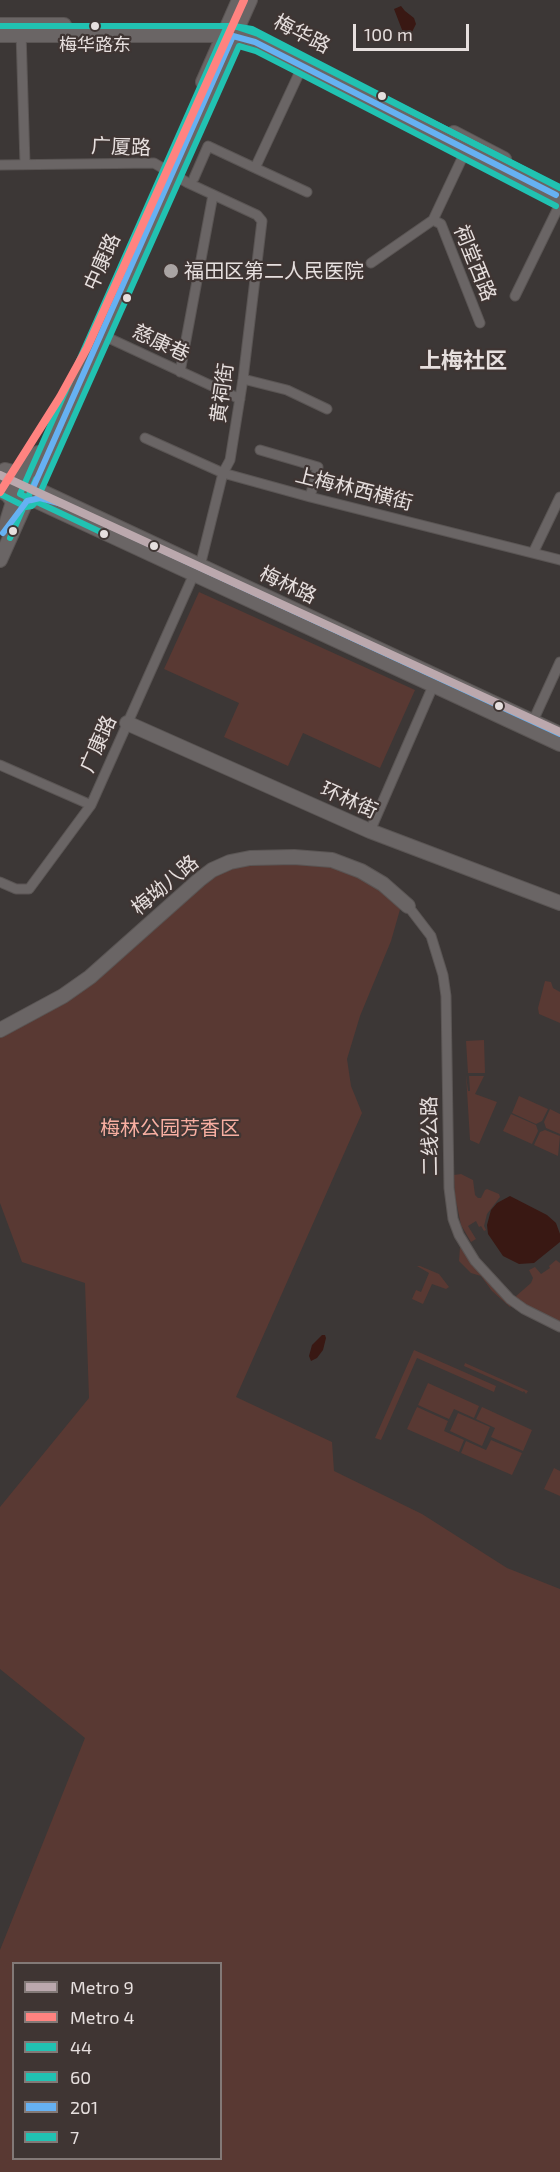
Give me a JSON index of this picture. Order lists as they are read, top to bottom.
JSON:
{
  "streets": {
    "main road": [
      "梅华路",
      "中康路",
      "梅林路",
      "环林街",
      "梅坳八路"
    ],
    "street": [
      "广厦路",
      "祠堂西路",
      "慈康巷",
      "黄祠街",
      "上梅林西横街",
      "广康路",
      "二线公路"
    ]
  },
  "crossings": [
    ["梅华路", "中康路"],
    ["广厦路", "中康路"],
    ["广厦路", "黄祠街"],
    ["中康路", "慈康巷"],
    ["中康路", "梅林路"],
    ["慈康巷", "黄祠街"],
    ["黄祠街", "上梅林西横街"],
    ["黄祠街", "梅林路"],
    ["黄祠街", "广康路"],
    ["梅林路", "广康路"],
    ["广康路", "环林街"],
    ["梅坳八路", "二线公路"]
  ],
  "districts": ["上梅社区"],
  "parks": ["梅林公园芳香区"],
  "places": ["梅华路东", "福田区第二人民医院"],
  "lines": [
    "metro line 4",
    "transit line 44",
    "transit line 7",
    "transit line 201",
    "transit line 60",
    "metro line 9"
  ],
  "legend": [
    "Metro 9",
    "Metro 4",
    "44",
    "60",
    "201",
    "7"
  ],
  "scale_bar": "100 m"
}
